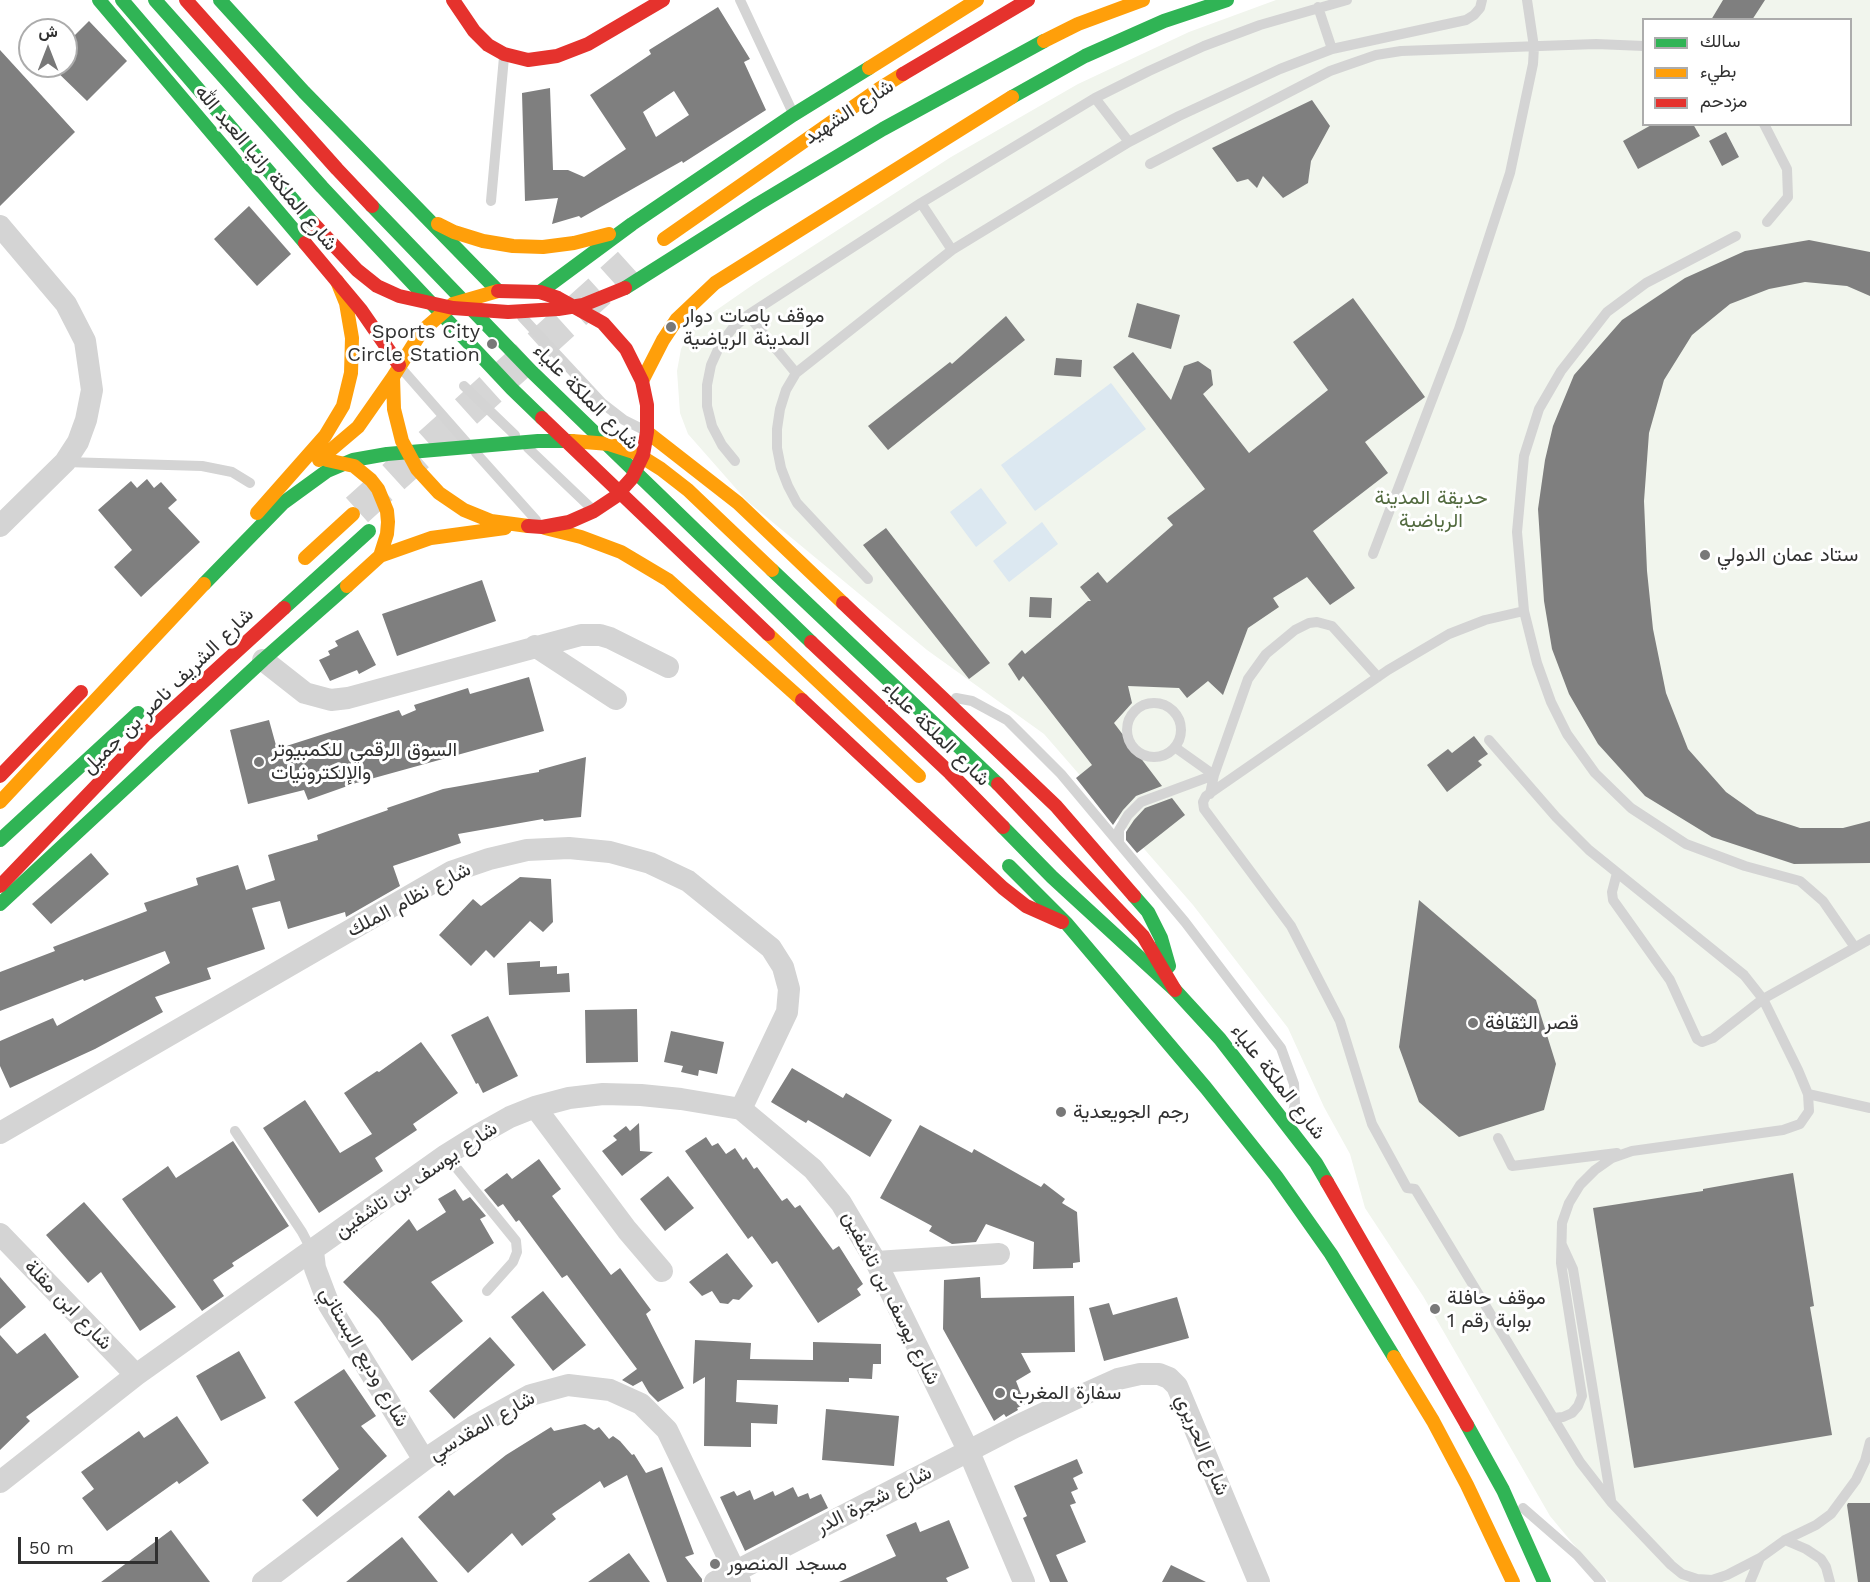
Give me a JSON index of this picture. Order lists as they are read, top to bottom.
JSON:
{
  "streets": {
    "main road": [
      "شارع الشهيد",
      "شارع الملكة رانيا العبد الله",
      "شارع الملكة علياء",
      "شارع الشريف ناصر بن جميل"
    ],
    "street": [
      "شارع نظام الملك",
      "شارع يوسف بن تاشفين",
      "شارع ابن مقلة",
      "شارع وديع البستاني",
      "شارع المقدسي",
      "شارع الحريري",
      "شارع شجرة الدر"
    ]
  },
  "crossings": [
    ["شارع نظام الملك", "شارع يوسف بن تاشفين"],
    ["شارع يوسف بن تاشفين", "شارع ابن مقلة"],
    ["شارع يوسف بن تاشفين", "شارع وديع البستاني"],
    ["شارع يوسف بن تاشفين", "شارع الحريري"],
    ["شارع يوسف بن تاشفين", "شارع شجرة الدر"],
    ["شارع وديع البستاني", "شارع المقدسي"],
    ["شارع المقدسي", "شارع شجرة الدر"],
    ["شارع الحريري", "شارع شجرة الدر"]
  ],
  "parks": ["حديقة المدينة الرياضية"],
  "places": [
    "موقف باصات دوار المدينة الرياضية",
    "Sports City Circle Station",
    "ستاد عمان الدولي",
    "السوق الرقمي للكمبيوتر والإلكترونيات",
    "قصر الثقافة",
    "رجم الجويعدية",
    "موقف حافلة بوابة رقم 1",
    "سفارة المغرب",
    "مسجد المنصور"
  ],
  "legend": ["سالك", "بطيء", "مزدحم"],
  "scale_bar": "50 m",
  "north": "top"
}
